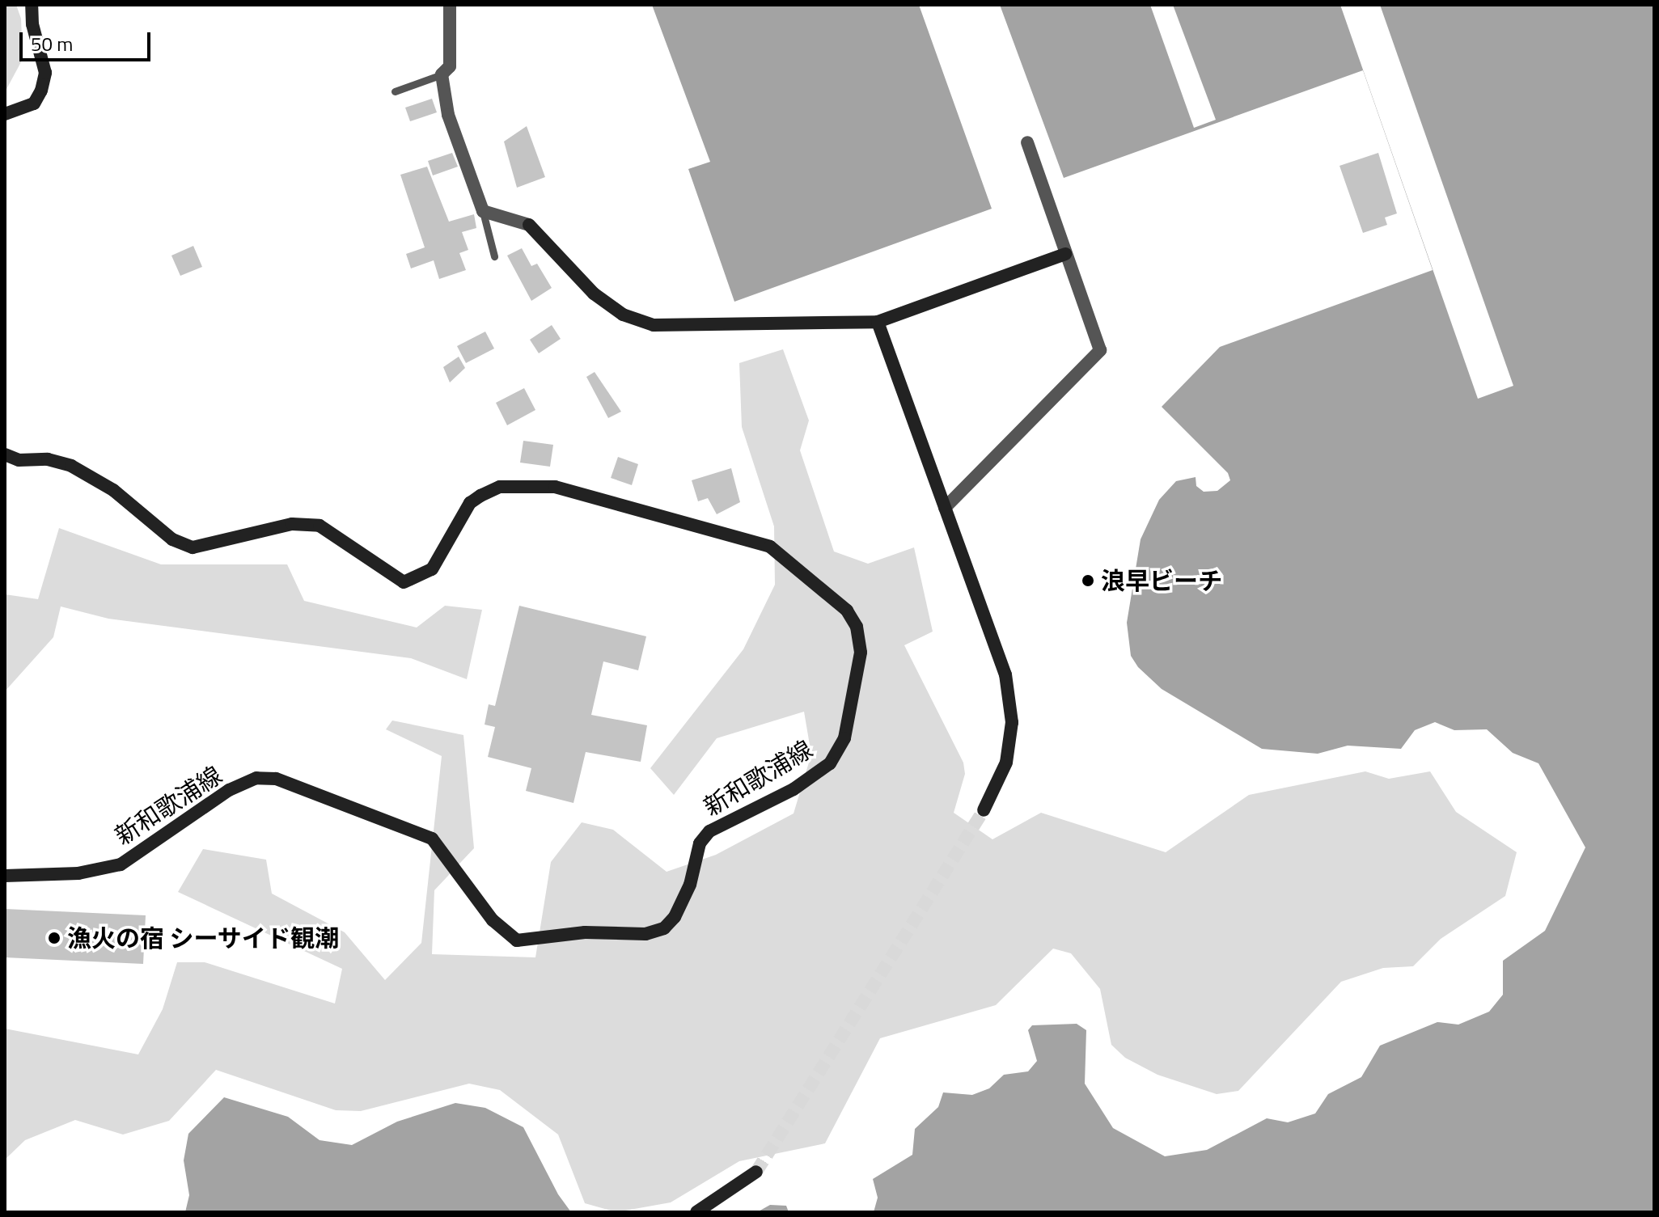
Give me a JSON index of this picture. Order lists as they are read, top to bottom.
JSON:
{
  "streets": {
    "main road": ["新和歌浦線"]
  },
  "places": ["浪早ビーチ", "漁火の宿 シーサイド観潮"],
  "scale_bar": "50 m"
}
